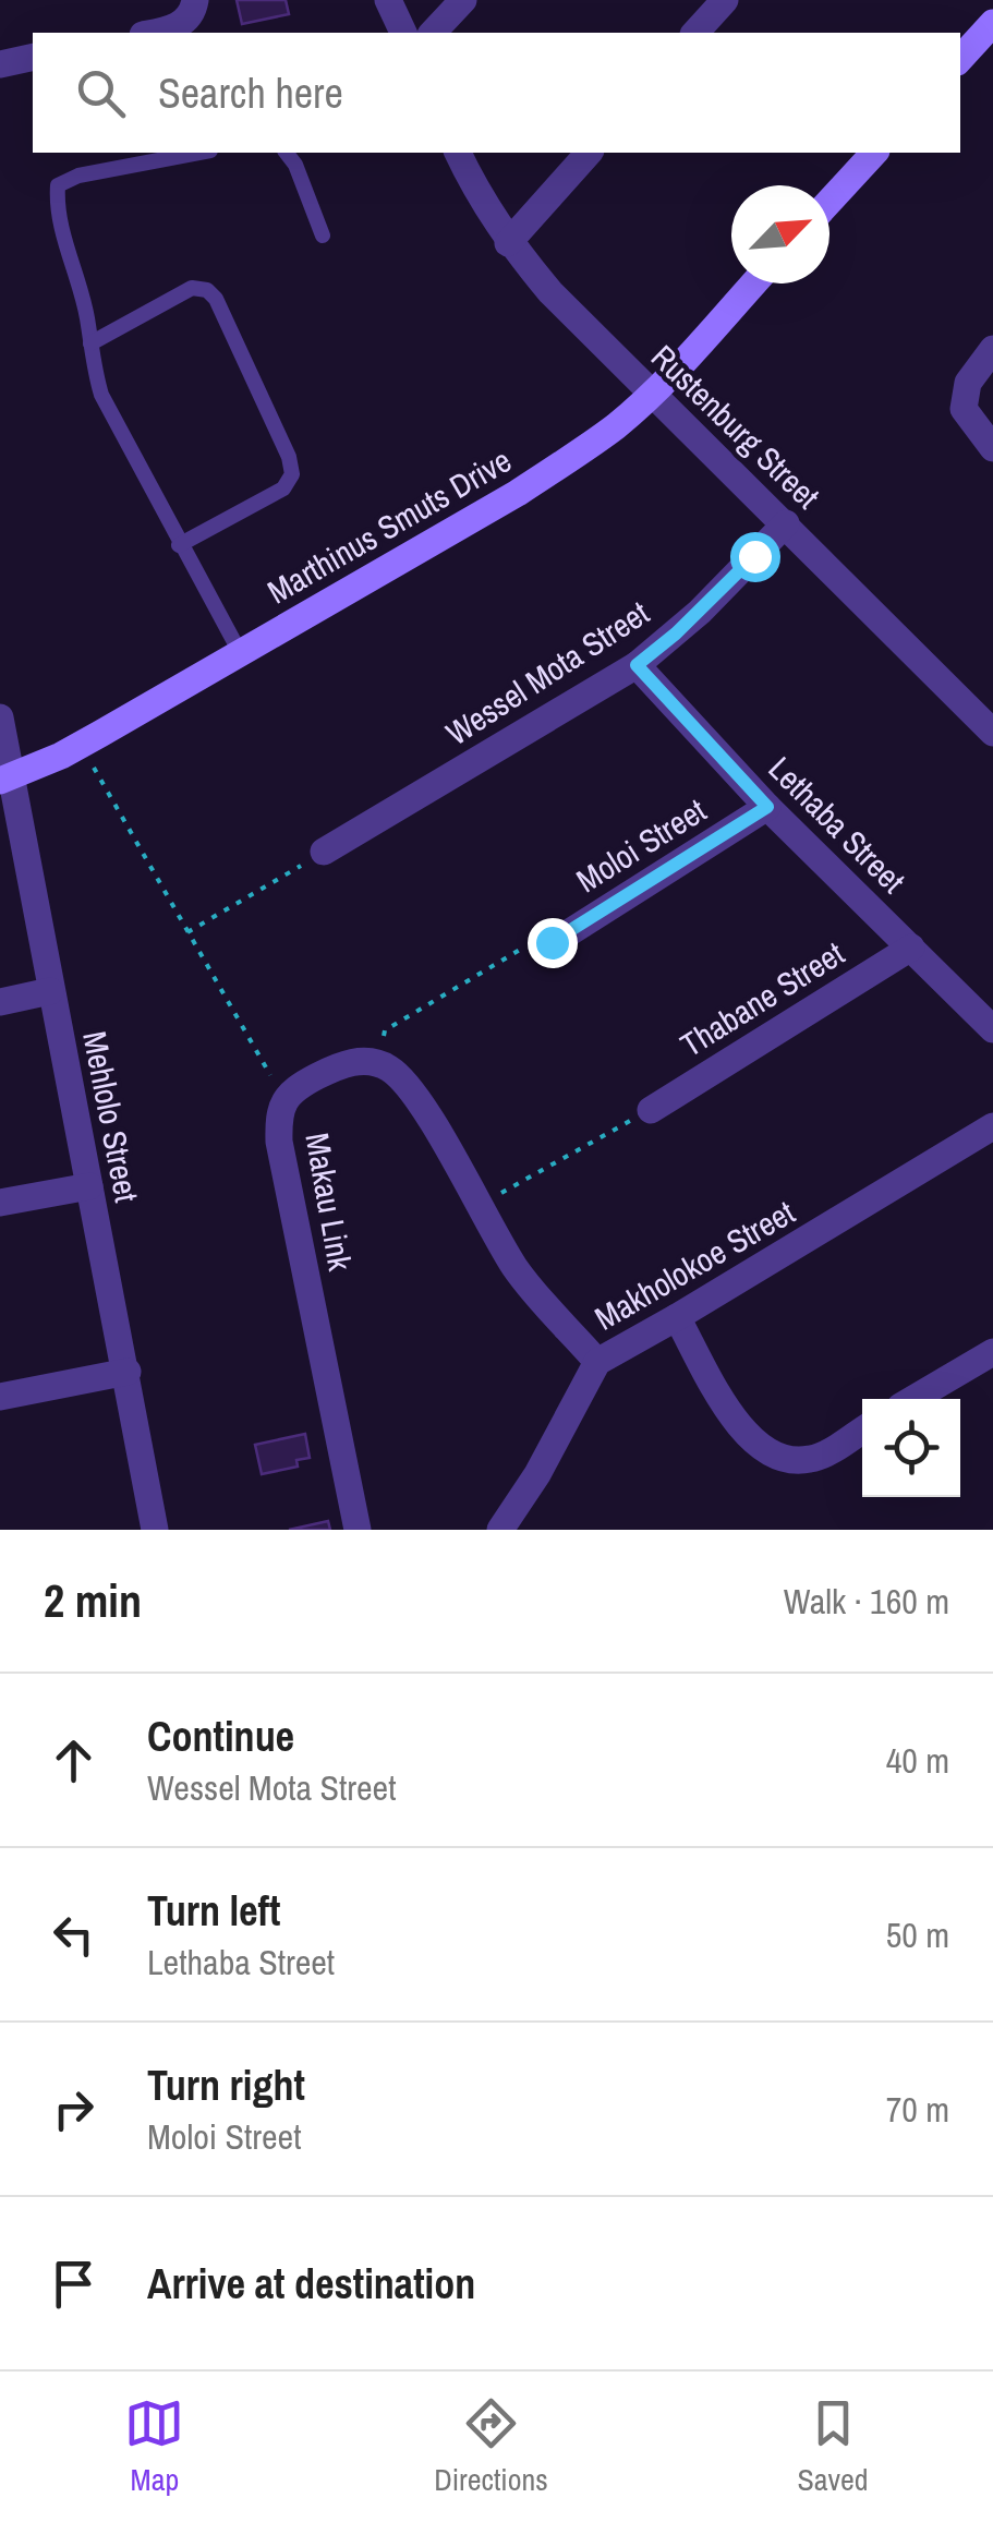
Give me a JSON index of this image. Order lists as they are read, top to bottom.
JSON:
{
  "streets": {
    "street": [
      "Rustenburg Street",
      "Marthinus Smuts Drive",
      "Wessel Mota Street",
      "Lethaba Street",
      "Moloi Street",
      "Thabane Street",
      "Mehlolo Street",
      "Makau Link",
      "Makholokoe Street"
    ]
  },
  "crossings": [
    ["Rustenburg Street", "Marthinus Smuts Drive"],
    ["Rustenburg Street", "Wessel Mota Street"],
    ["Marthinus Smuts Drive", "Mehlolo Street"],
    ["Wessel Mota Street", "Lethaba Street"],
    ["Lethaba Street", "Moloi Street"],
    ["Lethaba Street", "Thabane Street"]
  ],
  "north": "top right",
  "page": {
    "search": "Search here",
    "heading": ["2 min", "Walk · 160 m"],
    "list": [
      ["Continue", "Wessel Mota Street", "40 m"],
      ["Turn left", "Lethaba Street", "50 m"],
      ["Turn right", "Moloi Street", "70 m"],
      "Arrive at destination"
    ],
    "nav": ["Map", "Directions", "Saved"]
  }
}
